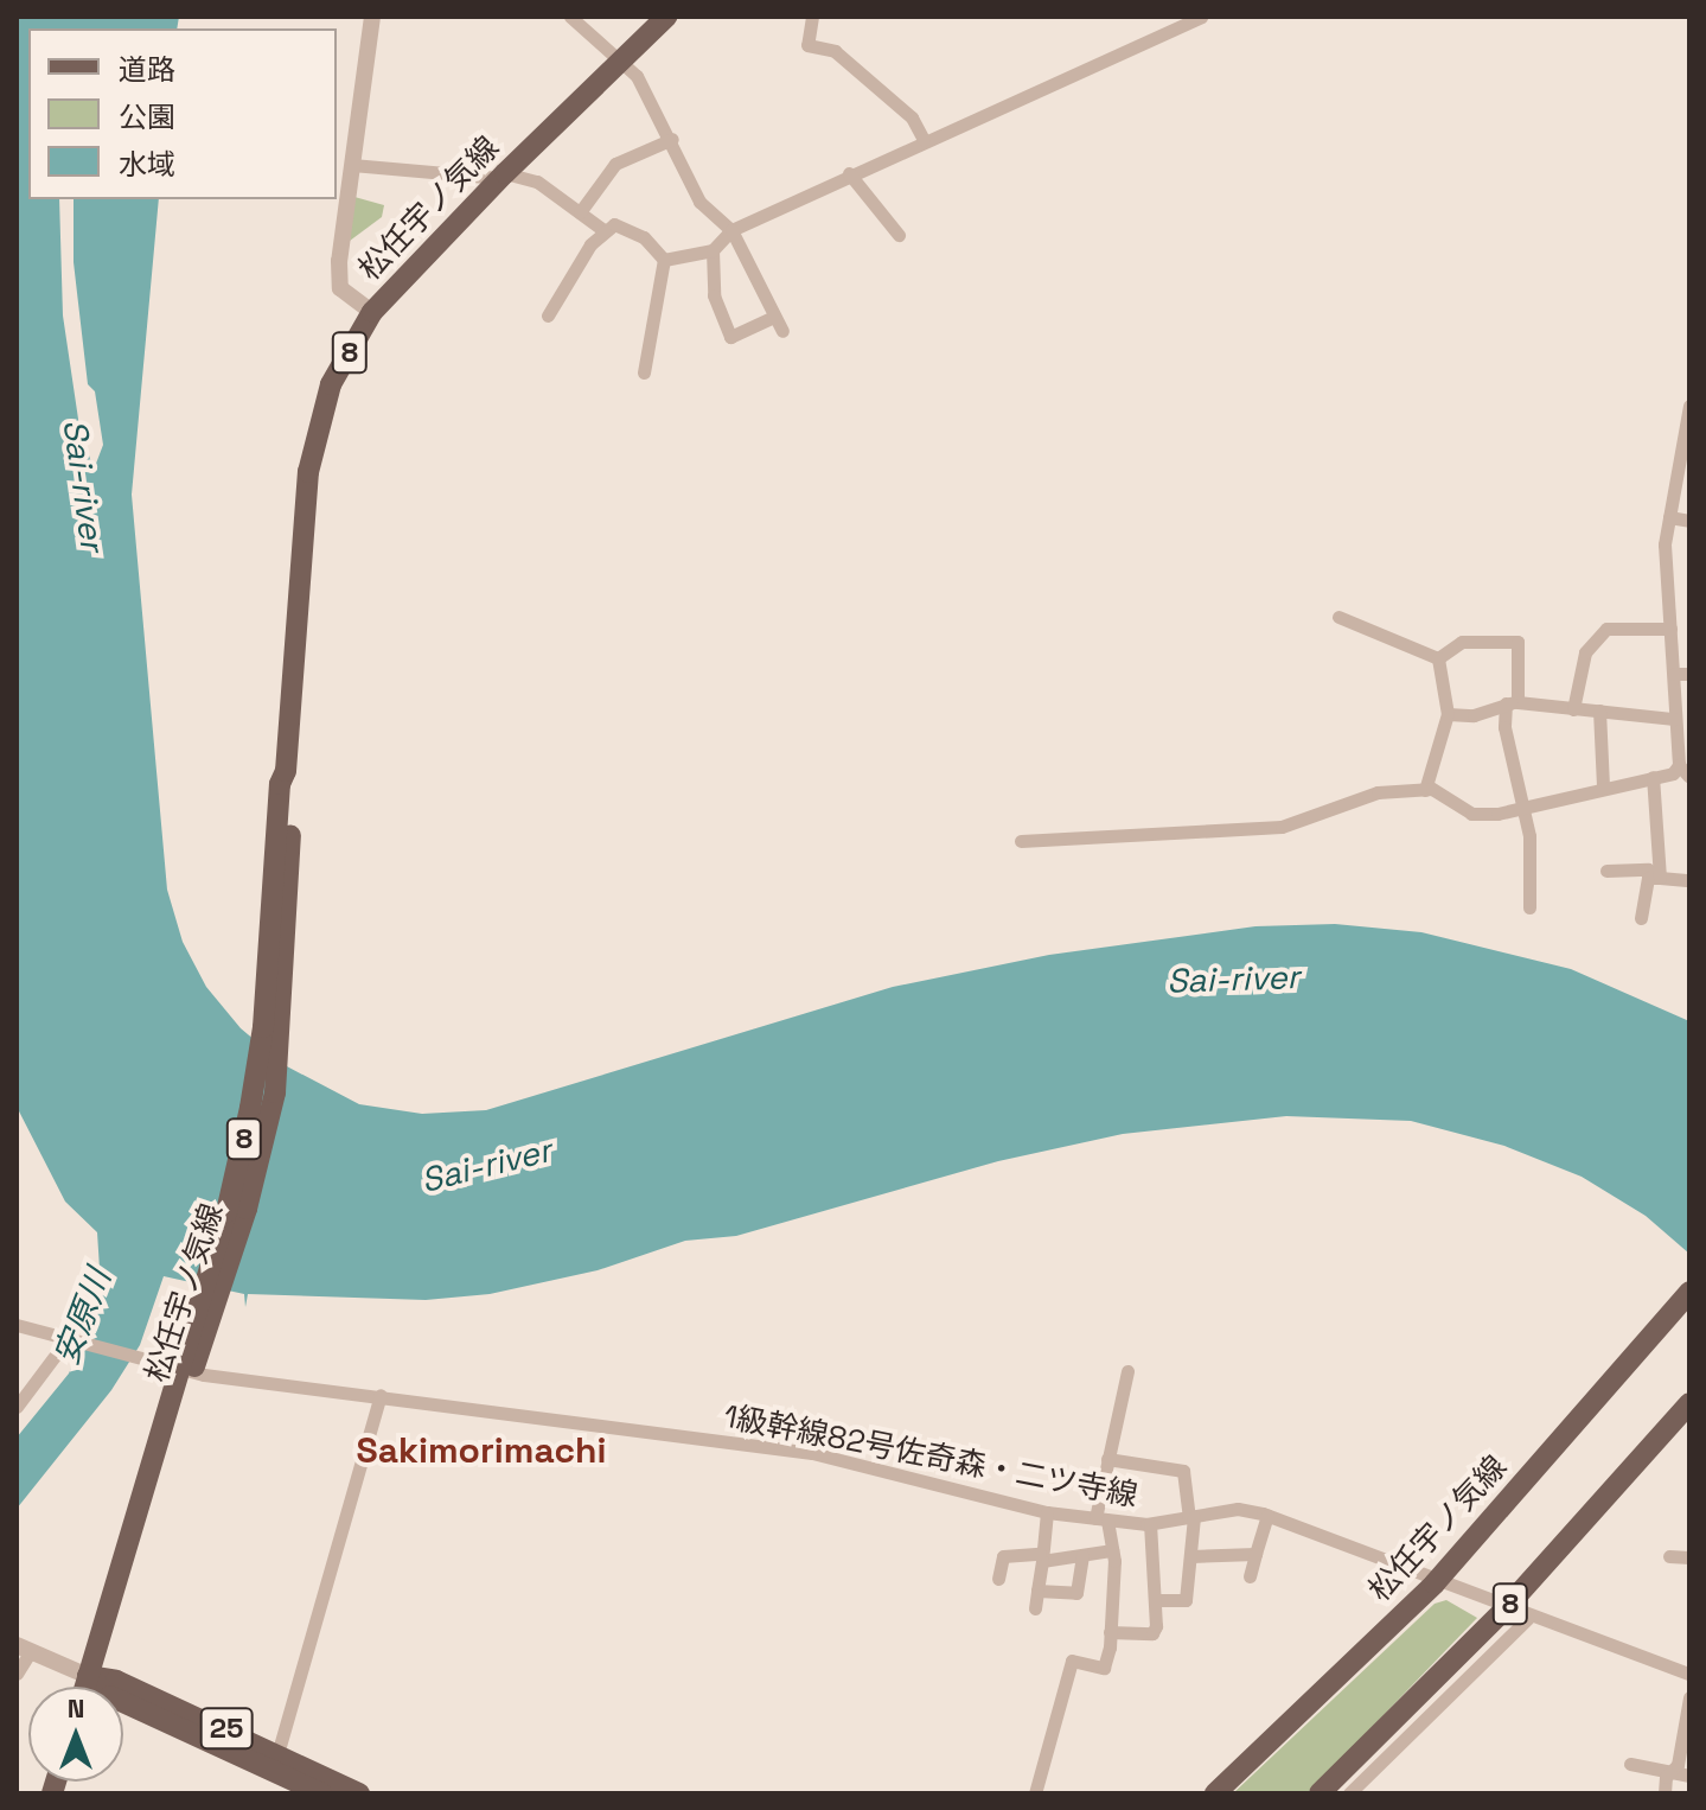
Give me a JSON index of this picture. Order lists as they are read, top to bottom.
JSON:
{
  "streets": {
    "main road": ["松任宇ノ気線", "8", "25"],
    "street": ["1級幹線82号佐奇森・二ツ寺線"]
  },
  "crossings": [
    ["松任宇ノ気線", "1級幹線82号佐奇森・二ツ寺線"],
    ["松任宇ノ気線", "25"],
    ["8", "1級幹線82号佐奇森・二ツ寺線"]
  ],
  "districts": ["Sakimorimachi"],
  "water": ["Sai-river", "安原川"],
  "legend": ["道路", "公園", "水域"],
  "north": "top"
}
